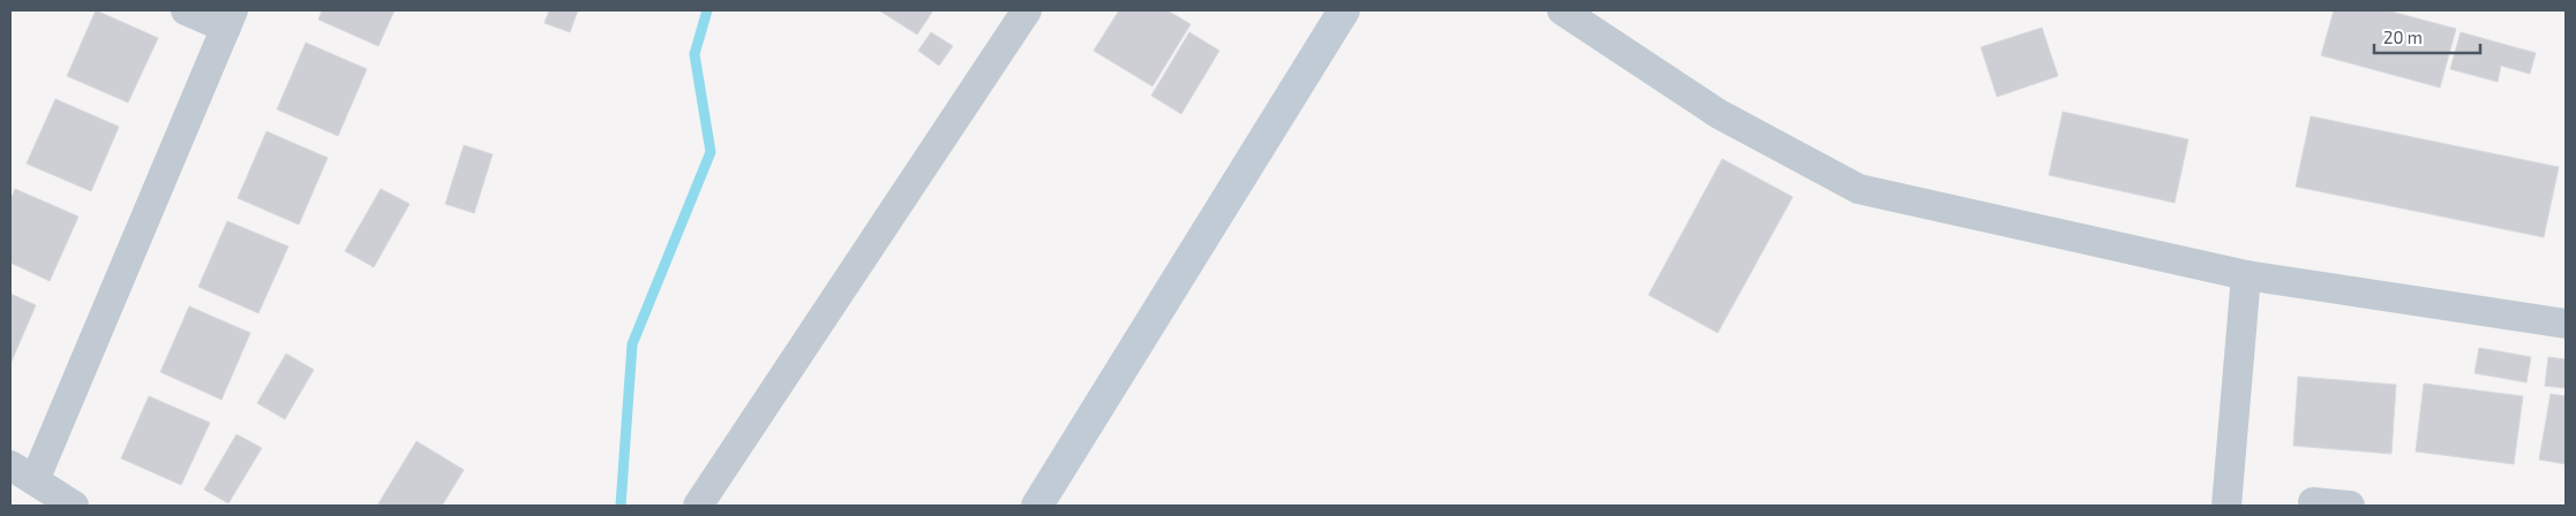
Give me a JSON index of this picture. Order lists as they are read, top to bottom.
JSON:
{
  "scale_bar": "20 m"
}
